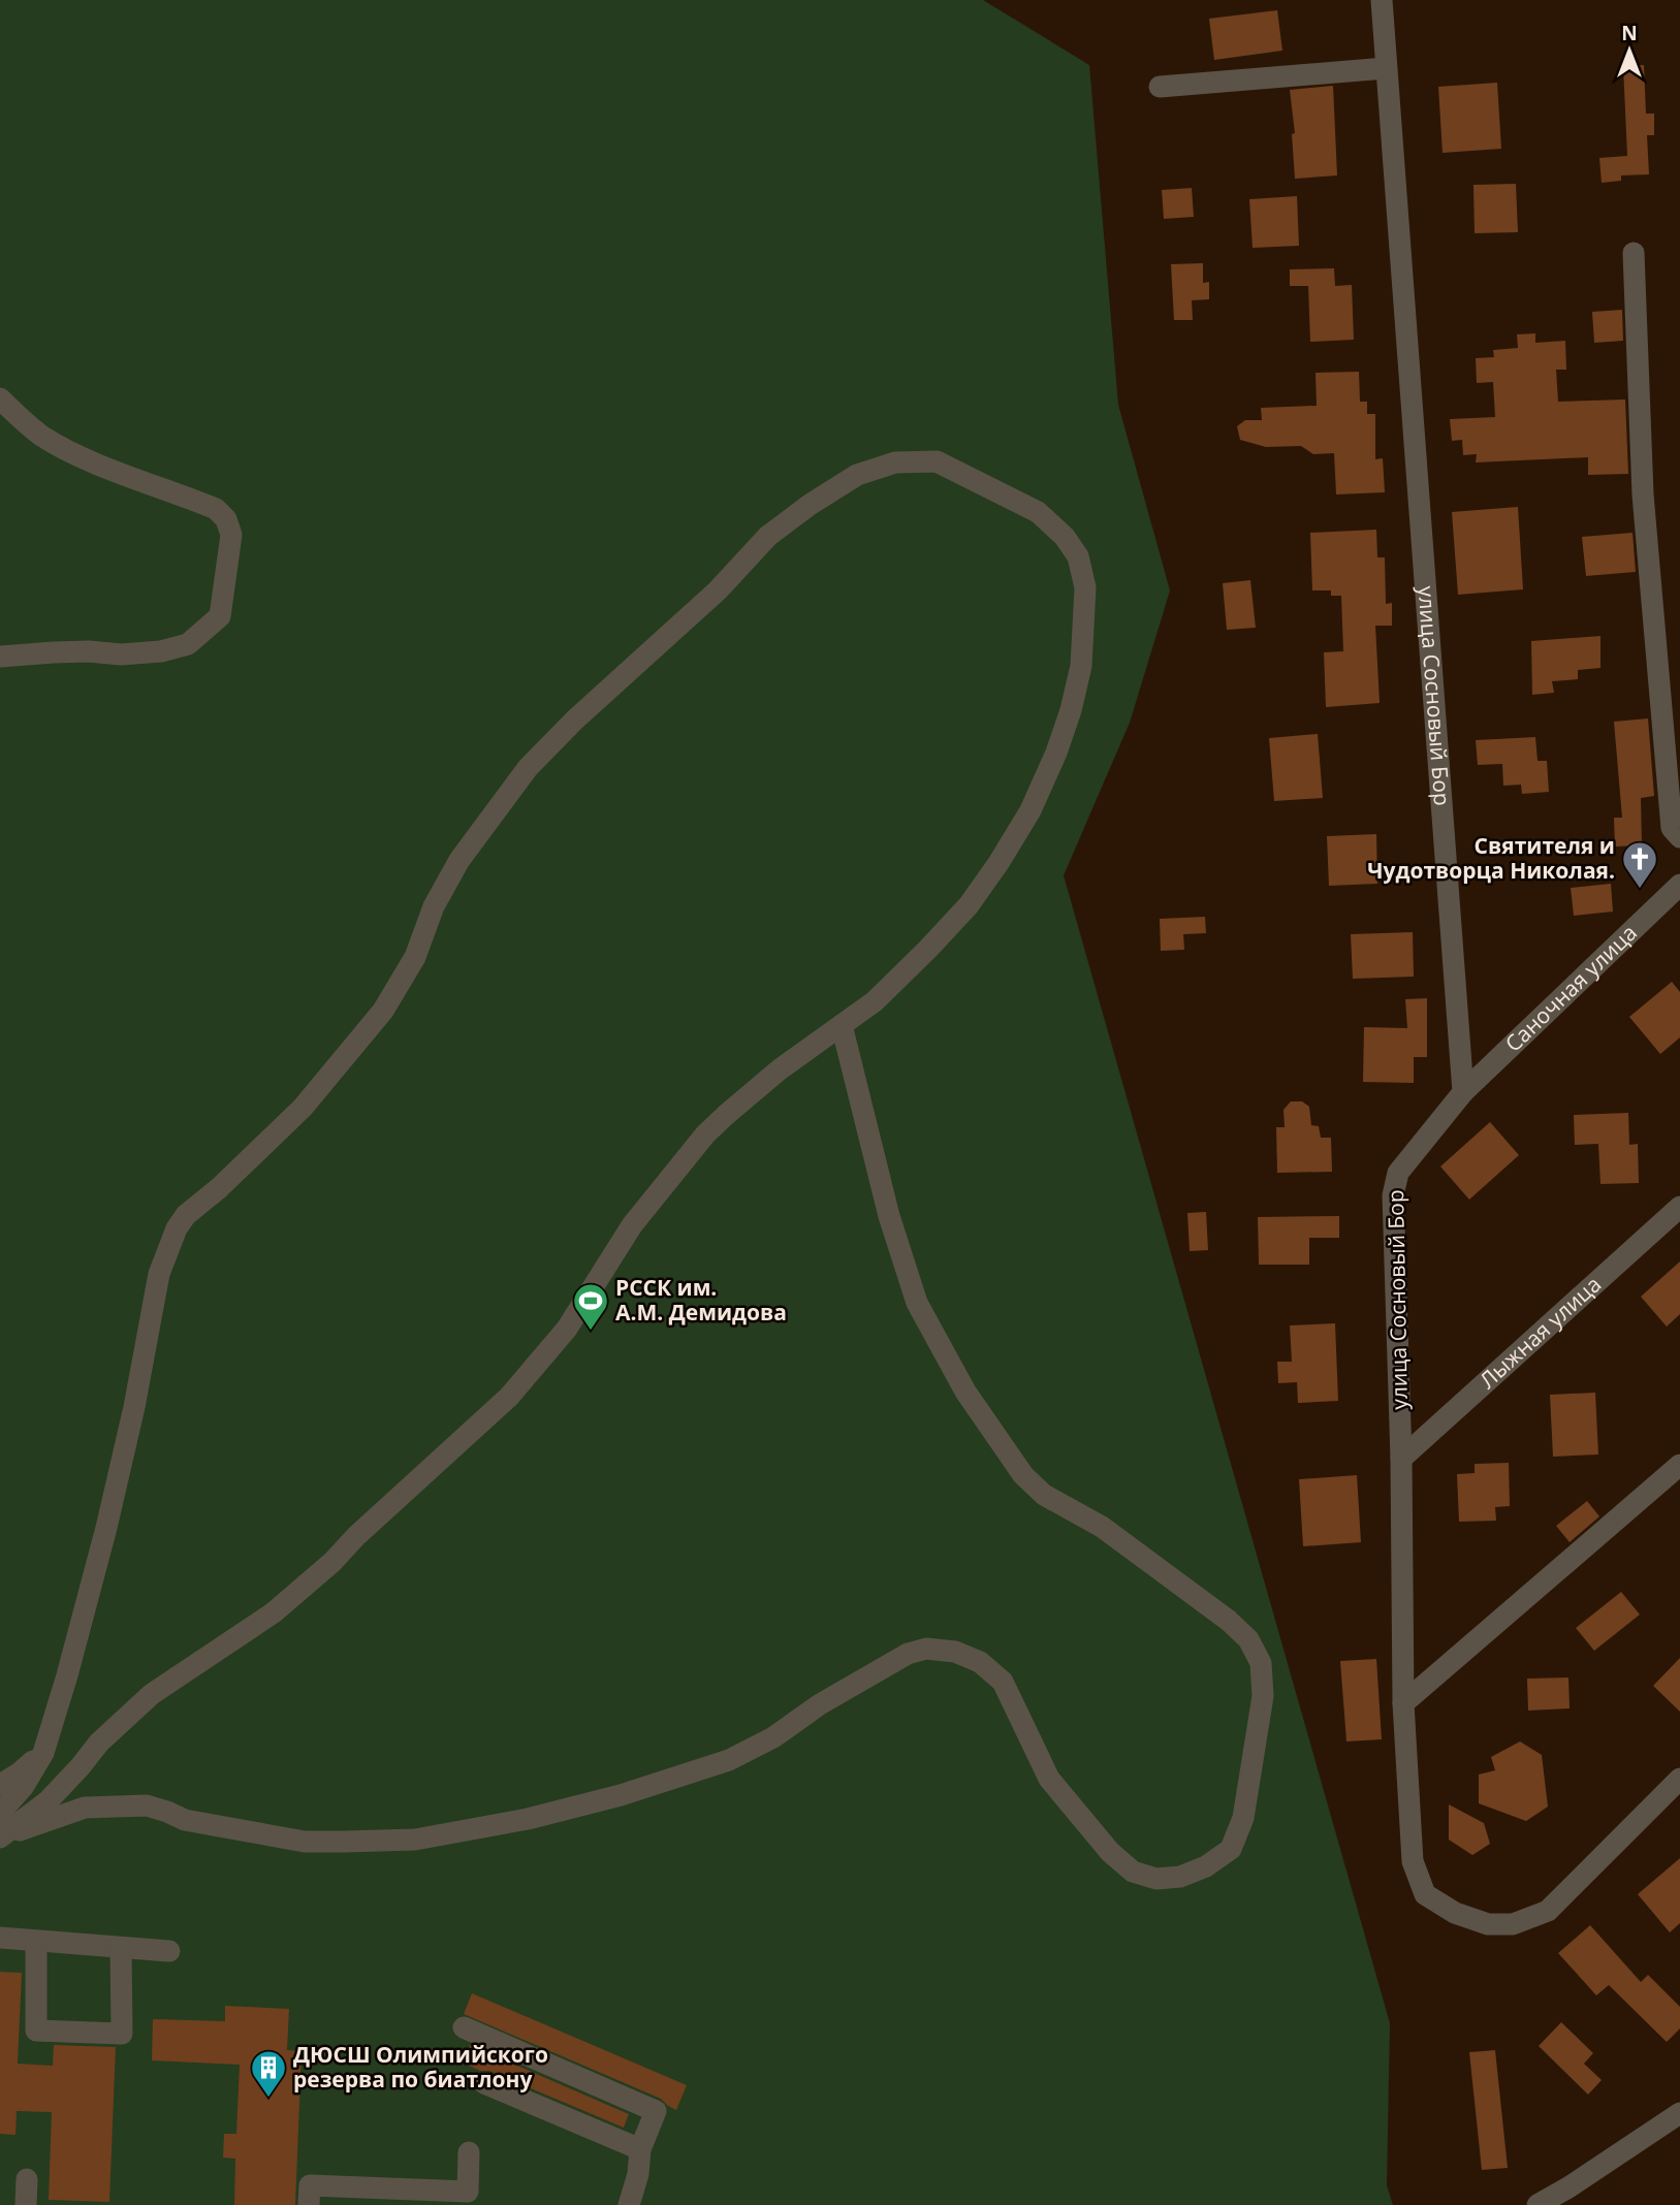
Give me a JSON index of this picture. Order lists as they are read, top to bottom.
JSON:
{
  "streets": {
    "street": ["улица Сосновый Бор", "Саночная улица", "Лыжная улица"]
  },
  "crossings": [
    ["улица Сосновый Бор", "Саночная улица"],
    ["улица Сосновый Бор", "Лыжная улица"]
  ],
  "places": {
    "church": ["Святителя и Чудотворца Николая."],
    "sports": ["РССК им. А.М. Демидова"],
    "building": ["ДЮСШ Олимпийского резерва по биатлону"]
  },
  "north": "top"
}
